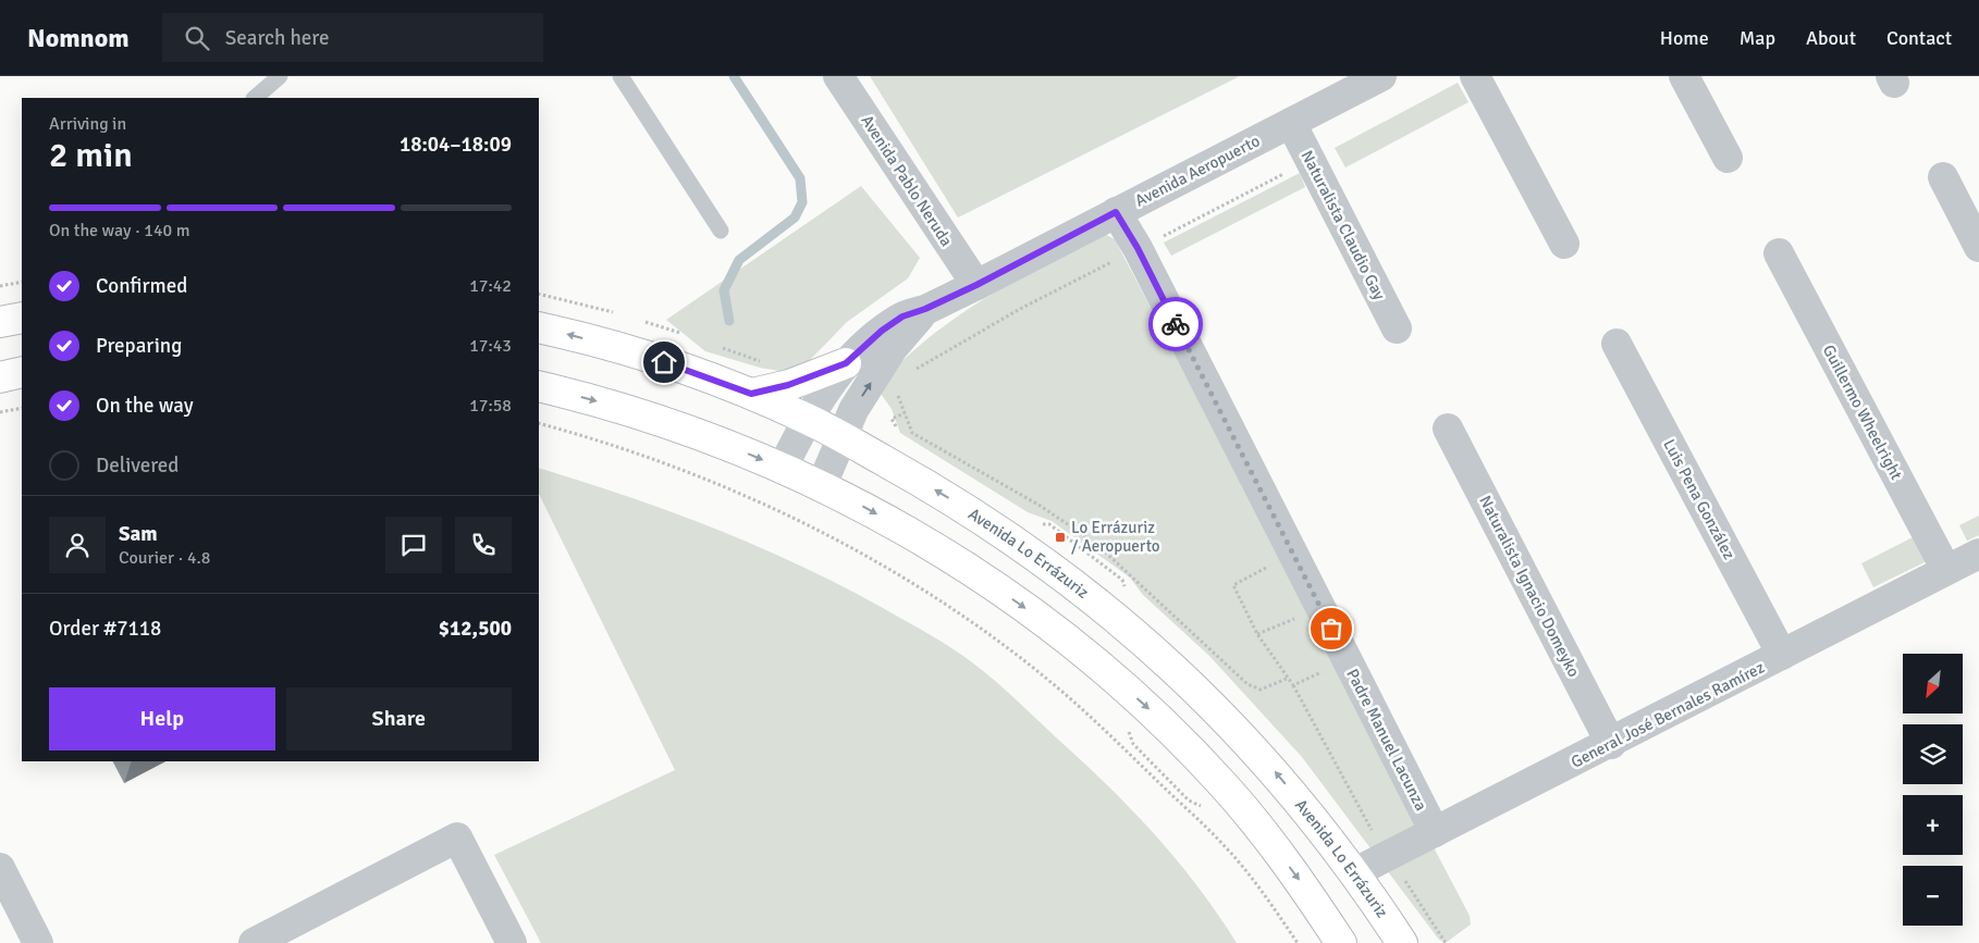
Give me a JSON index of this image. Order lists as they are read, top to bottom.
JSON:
{
  "streets": {
    "main road": ["Avenida Lo Errázuriz"],
    "street": [
      "Avenida Aeropuerto",
      "Avenida Pablo Neruda",
      "Naturalista Claudio Gay",
      "Guillermo Wheelright",
      "Luis Pena González",
      "Naturalista Ignacio Domeyko",
      "General José Bernales Ramírez",
      "Padre Manuel Lacunza"
    ]
  },
  "crossings": [
    ["Avenida Aeropuerto", "Avenida Pablo Neruda"],
    ["Avenida Aeropuerto", "Naturalista Claudio Gay"],
    ["Avenida Aeropuerto", "Avenida Lo Errázuriz"],
    ["Avenida Aeropuerto", "Padre Manuel Lacunza"],
    ["Guillermo Wheelright", "General José Bernales Ramírez"],
    ["Luis Pena González", "General José Bernales Ramírez"],
    ["Avenida Lo Errázuriz", "General José Bernales Ramírez"],
    ["Naturalista Ignacio Domeyko", "General José Bernales Ramírez"],
    ["General José Bernales Ramírez", "Padre Manuel Lacunza"]
  ],
  "places": {
    "transit": ["Lo Errázuriz / Aeropuerto"]
  },
  "north": "bottom left",
  "page": {
    "header": "Nomnom",
    "search": "Search here",
    "nav": [
      "Home",
      "Map",
      "About",
      "Contact"
    ],
    "heading": ["2 min", "Arriving in", "18:04–18:09"],
    "panel": [
      "Sam",
      "Courier · 4.8",
      "Order #7118",
      "$12,500"
    ],
    "bar": "On the way · 140 m",
    "list": [
      ["Confirmed", "17:42"],
      ["Preparing", "17:43"],
      ["On the way", "17:58"],
      "Delivered"
    ],
    "map_buttons": ["+", "−"],
    "buttons": ["Help", "Share"]
  }
}
